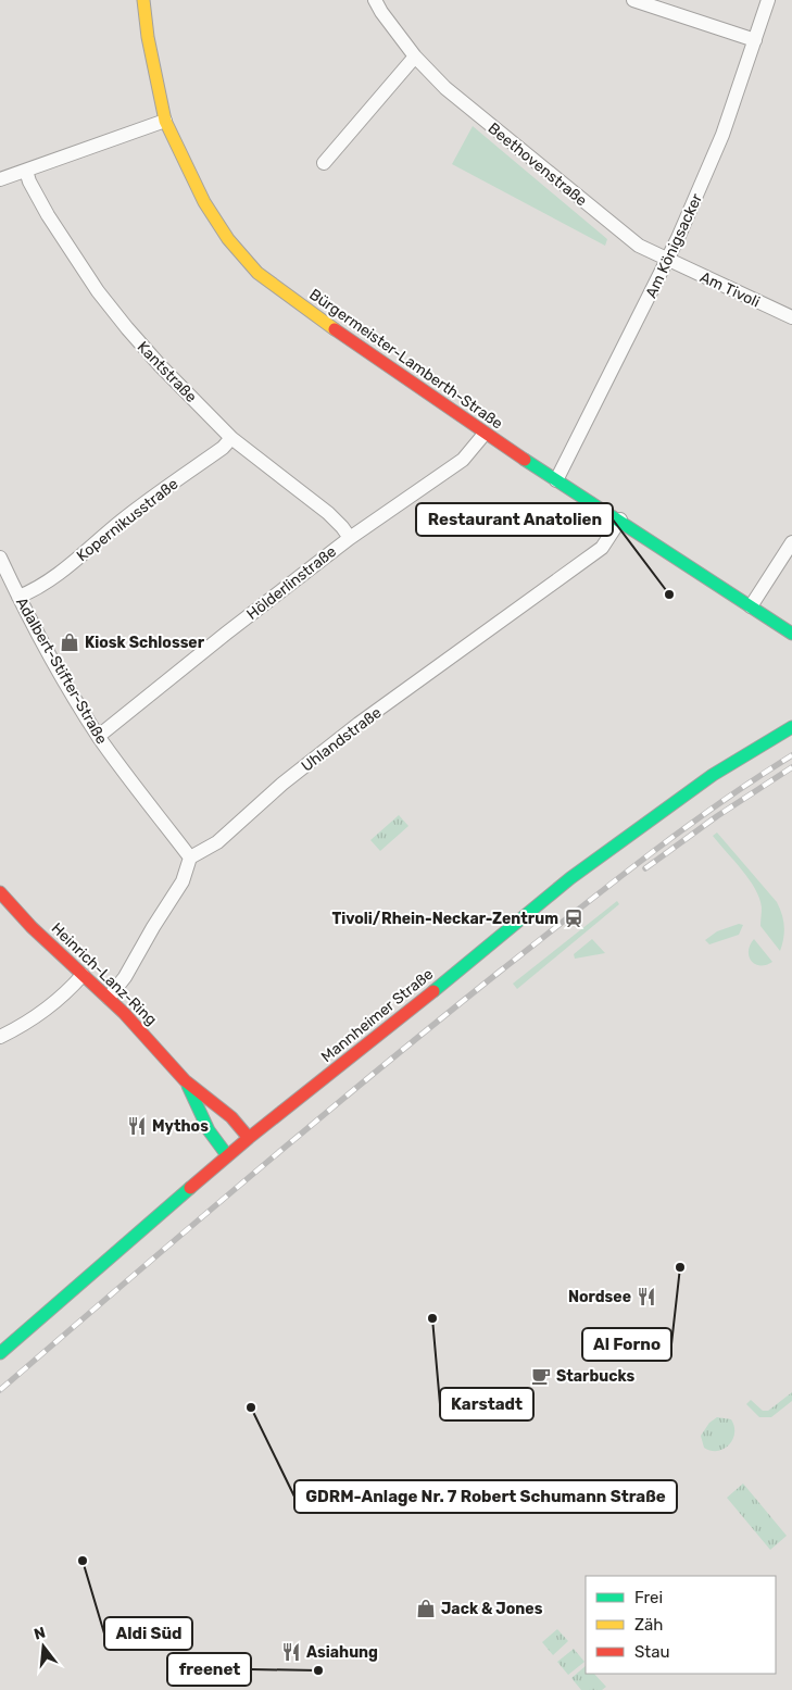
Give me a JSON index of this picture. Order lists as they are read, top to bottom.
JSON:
{
  "streets": {
    "street": [
      "Beethovenstraße",
      "Am Königsacker",
      "Am Tivoli",
      "Bürgermeister-Lamberth-Straße",
      "Kantstraße",
      "Kopernikusstraße",
      "Hölderlinstraße",
      "Adalbert-Stifter-Straße",
      "Uhlandstraße",
      "Heinrich-Lanz-Ring",
      "Mannheimer Straße"
    ]
  },
  "crossings": [
    ["Beethovenstraße", "Am Königsacker"],
    ["Beethovenstraße", "Am Tivoli"],
    ["Am Königsacker", "Am Tivoli"],
    ["Am Königsacker", "Bürgermeister-Lamberth-Straße"],
    ["Bürgermeister-Lamberth-Straße", "Hölderlinstraße"],
    ["Bürgermeister-Lamberth-Straße", "Uhlandstraße"],
    ["Kantstraße", "Kopernikusstraße"],
    ["Kantstraße", "Hölderlinstraße"],
    ["Kopernikusstraße", "Adalbert-Stifter-Straße"],
    ["Hölderlinstraße", "Adalbert-Stifter-Straße"],
    ["Adalbert-Stifter-Straße", "Uhlandstraße"],
    ["Heinrich-Lanz-Ring", "Mannheimer Straße"]
  ],
  "places": {
    "other": [
      "Restaurant Anatolien",
      "Al Forno",
      "Karstadt",
      "GDRM-Anlage Nr. 7 Robert Schumann Straße",
      "Aldi Süd",
      "freenet"
    ],
    "shop": ["Kiosk Schlosser", "Jack & Jones"],
    "station": ["Tivoli/Rhein-Neckar-Zentrum"],
    "restaurant": ["Mythos", "Nordsee", "Asiahung"],
    "cafe": ["Starbucks"]
  },
  "legend": ["Frei", "Zäh", "Stau"],
  "north": "top"
}
